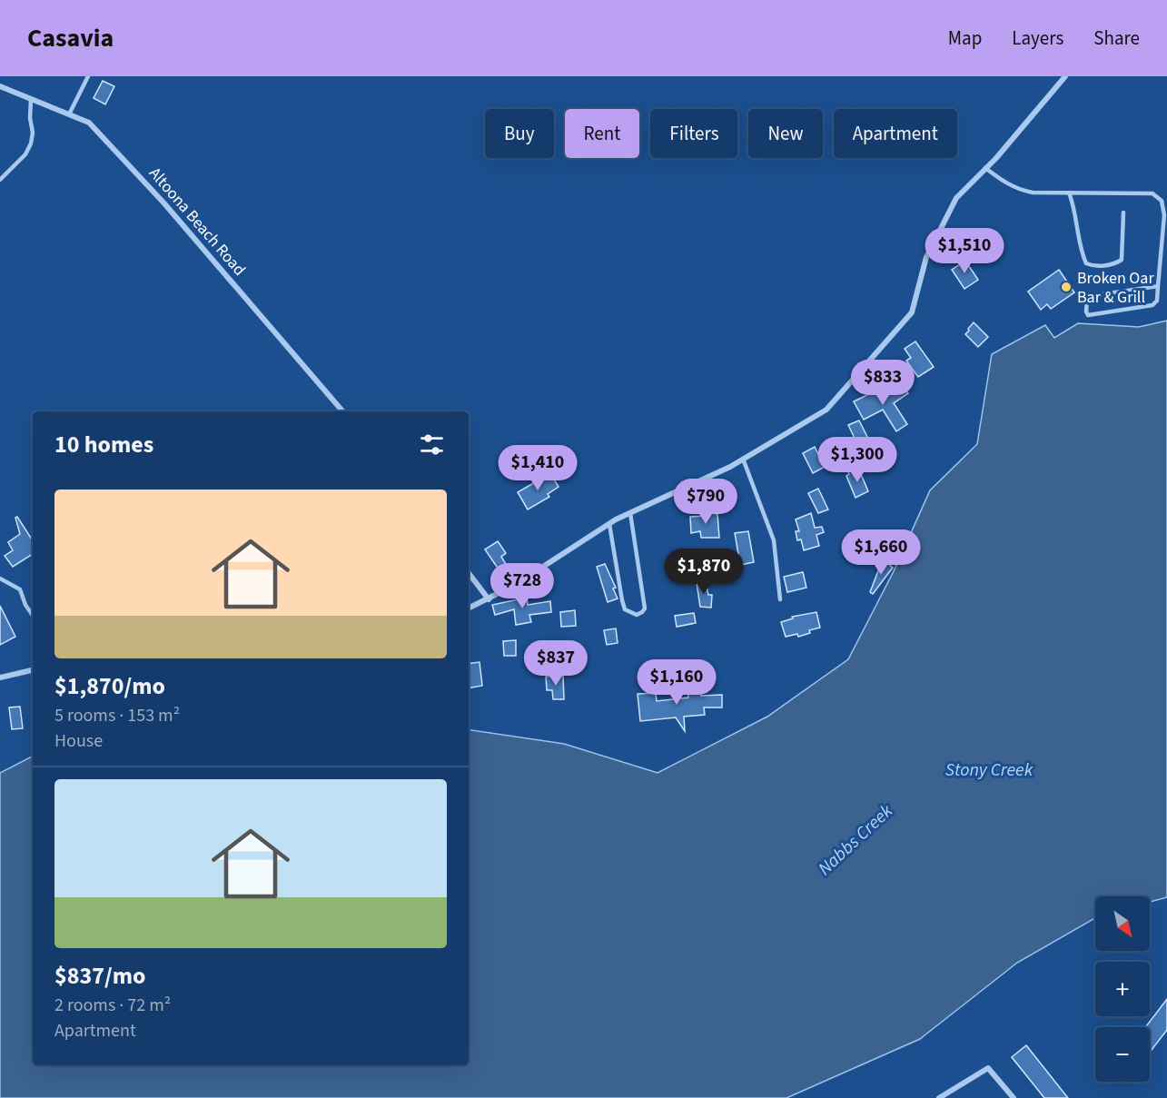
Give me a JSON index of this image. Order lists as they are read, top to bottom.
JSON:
{
  "streets": {
    "street": ["Altoona Beach Road"]
  },
  "water": ["Stony Creek", "Nabbs Creek"],
  "places": ["Broken Oar Bar & Grill"],
  "north": "bottom right",
  "page": {
    "header": "Casavia",
    "nav": ["Map", "Layers", "Share"],
    "chip": [
      "Buy",
      "Rent",
      "Filters",
      "New",
      "Apartment"
    ],
    "price": [
      "$1,510",
      "$833",
      "$1,300",
      "$1,410",
      "$790",
      "$1,660",
      "$1,870",
      "$728",
      "$837",
      "$1,160"
    ],
    "heading": "10 homes",
    "list": [
      {
        "name": "$1,870/mo",
        "note": "5 rooms · 153 m² · House"
      },
      {
        "name": "$837/mo",
        "note": "2 rooms · 72 m² · Apartment"
      }
    ],
    "map_buttons": ["+", "−"]
  }
}
